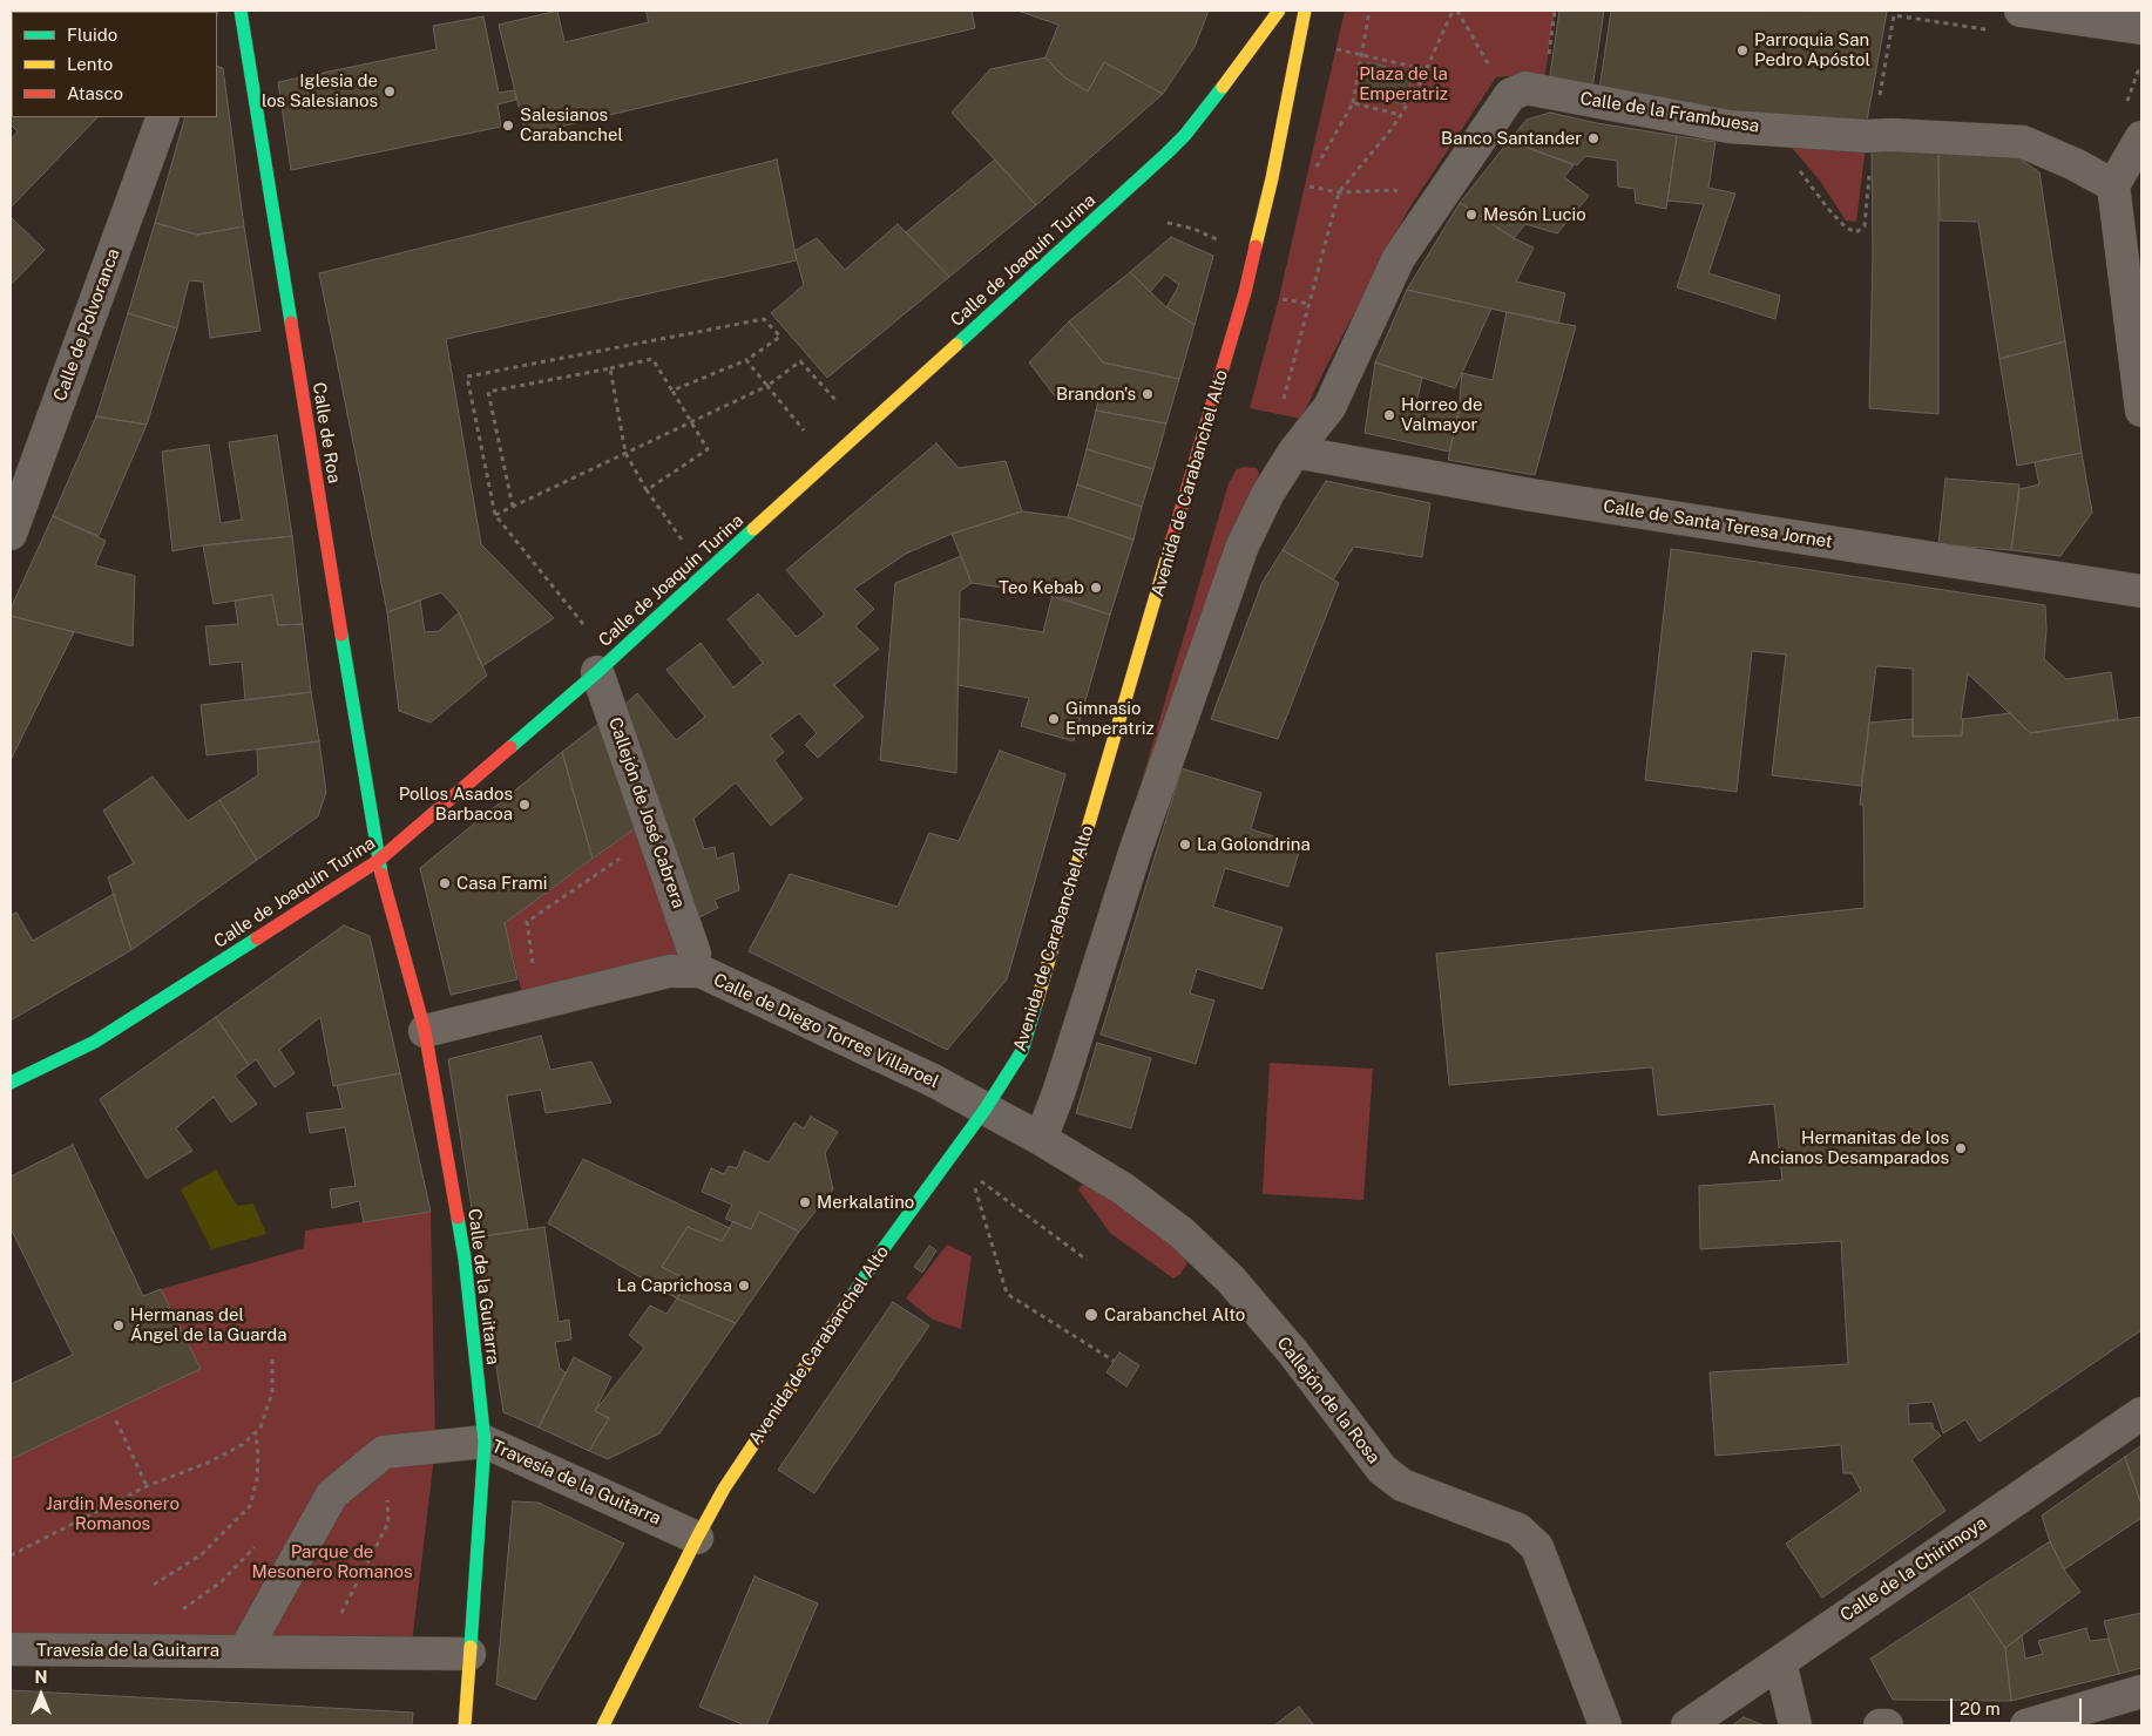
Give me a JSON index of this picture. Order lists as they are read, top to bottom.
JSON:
{
  "streets": {
    "main road": [
      "Calle de Joaquín Turina",
      "Calle de Roa",
      "Avenida de Carabanchel Alto",
      "Calle de la Guitarra"
    ],
    "street": [
      "Calle de la Frambuesa",
      "Calle de Polvoranca",
      "Calle de Santa Teresa Jornet",
      "Callejón de José Cabrera",
      "Calle de Diego Torres Villaroel",
      "Callejón de la Rosa",
      "Travesía de la Guitarra",
      "Calle de la Chirimoya"
    ]
  },
  "crossings": [
    ["Calle de la Frambuesa", "Calle de Santa Teresa Jornet"],
    ["Calle de Joaquín Turina", "Calle de Roa"],
    ["Calle de Joaquín Turina", "Callejón de José Cabrera"],
    ["Calle de Joaquín Turina", "Calle de la Guitarra"],
    ["Calle de Roa", "Calle de la Guitarra"],
    ["Avenida de Carabanchel Alto", "Calle de Diego Torres Villaroel"],
    ["Avenida de Carabanchel Alto", "Callejón de la Rosa"],
    ["Avenida de Carabanchel Alto", "Travesía de la Guitarra"],
    ["Calle de Diego Torres Villaroel", "Calle de la Guitarra"],
    ["Calle de Diego Torres Villaroel", "Callejón de la Rosa"],
    ["Calle de la Guitarra", "Travesía de la Guitarra"]
  ],
  "parks": ["Plaza de la Emperatriz", "Jardin Mesonero Romanos", "Parque de Mesonero Romanos"],
  "places": [
    "Parroquia San Pedro Apóstol",
    "Iglesia de los Salesianos",
    "Salesianos Carabanchel",
    "Banco Santander",
    "Mesón Lucio",
    "Brandon's",
    "Horreo de Valmayor",
    "Teo Kebab",
    "Gimnasio Emperatriz",
    "Pollos Asados Barbacoa",
    "La Golondrina",
    "Casa Frami",
    "Hermanitas de los Ancianos Desamparados",
    "Merkalatino",
    "La Caprichosa",
    "Carabanchel Alto",
    "Hermanas del Ángel de la Guarda"
  ],
  "legend": ["Fluido", "Lento", "Atasco"],
  "scale_bar": "20 m",
  "north": "top"
}
